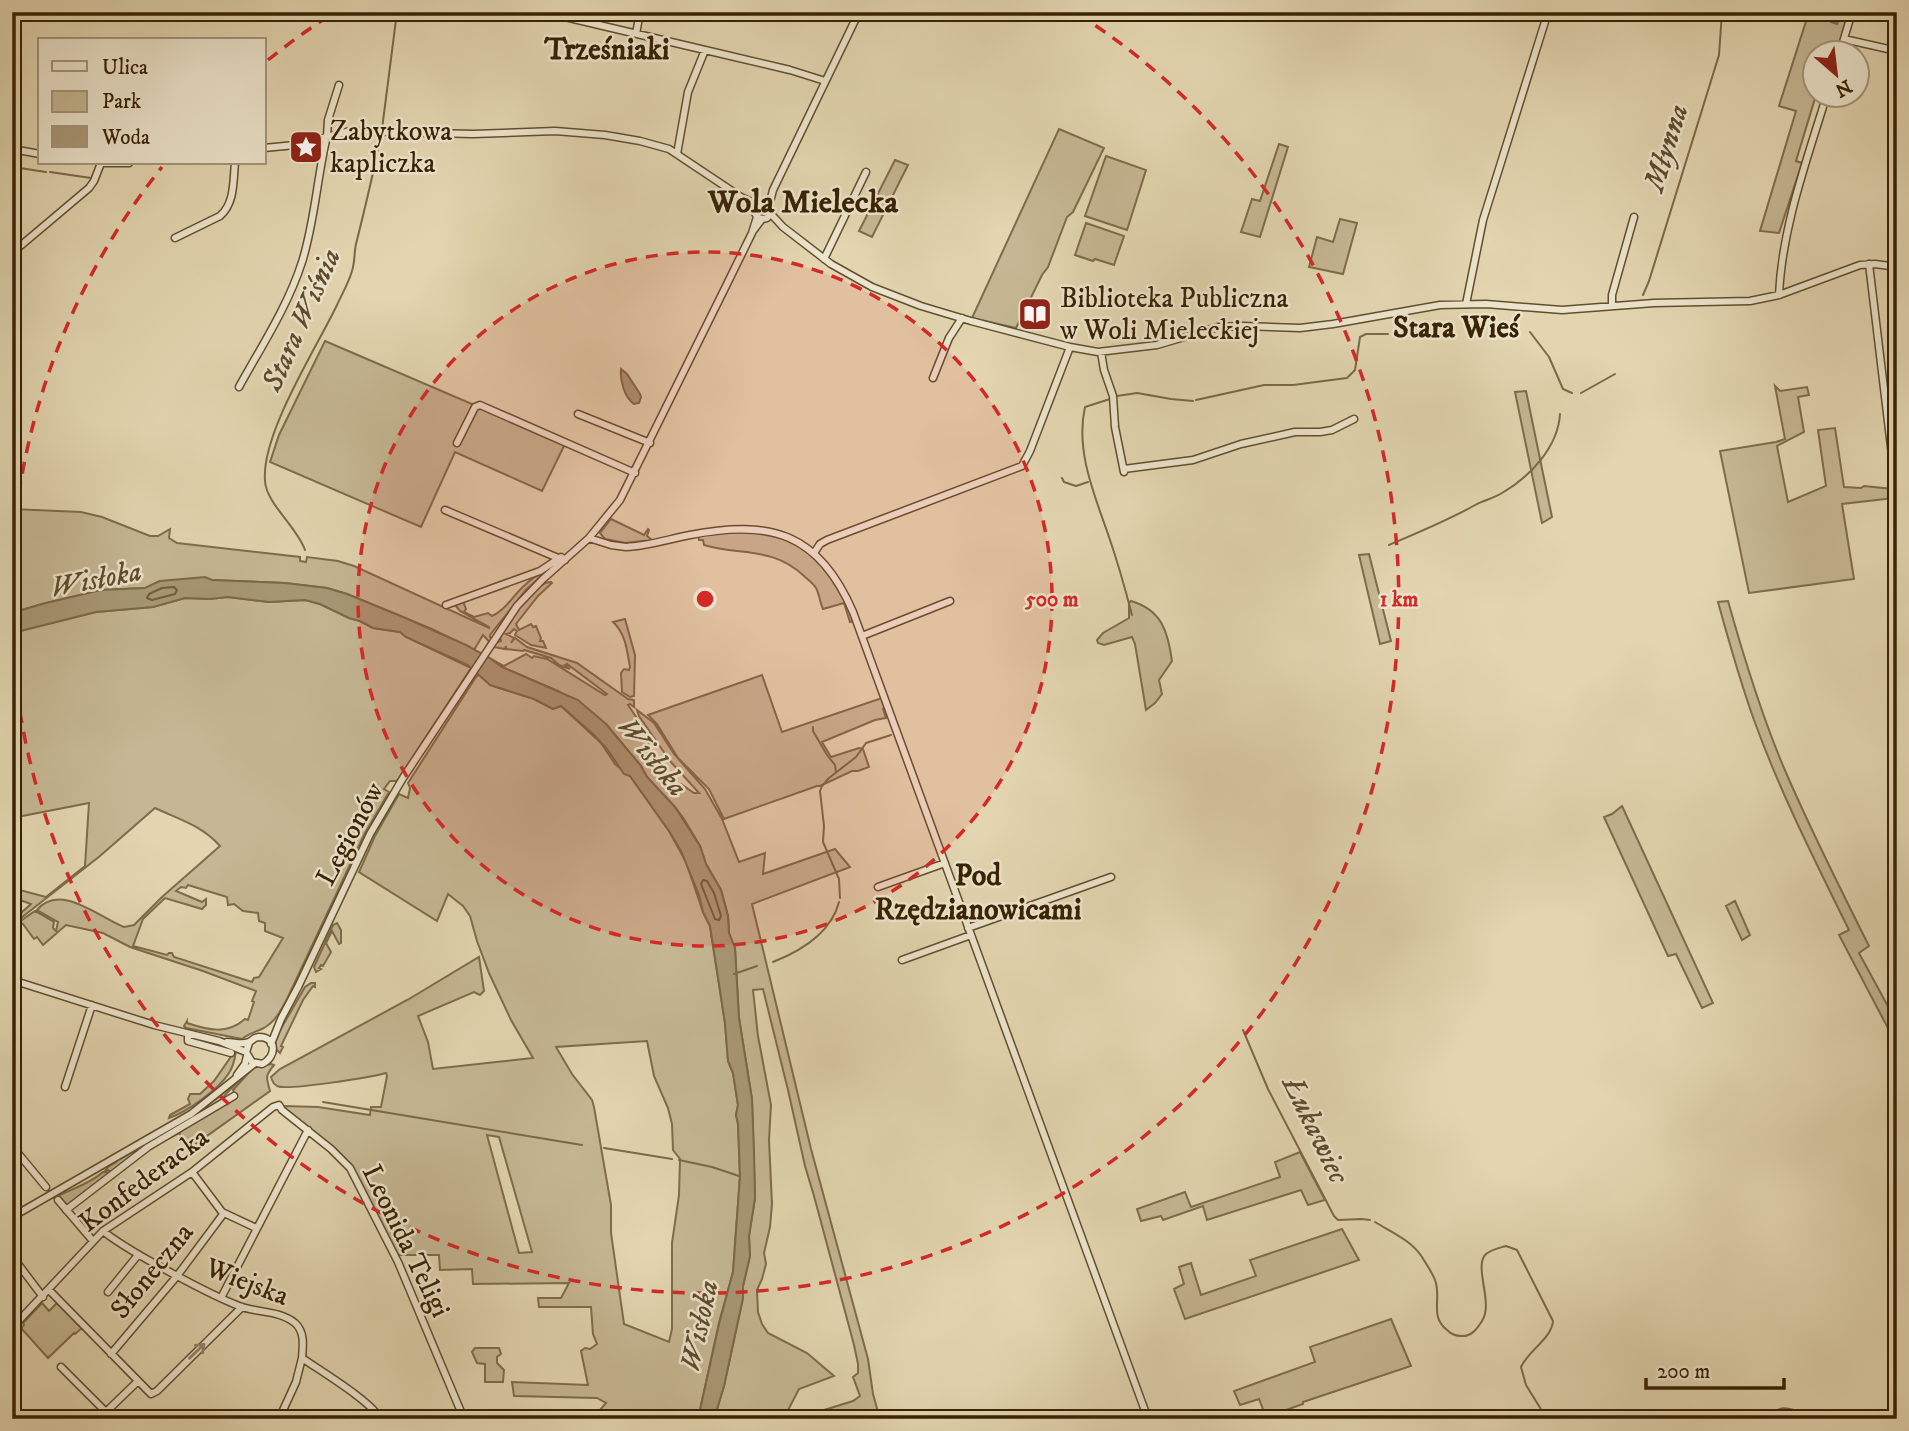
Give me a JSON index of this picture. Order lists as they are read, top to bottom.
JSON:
{
  "streets": {
    "street": [
      "Legionów",
      "Konfederacka",
      "Leonida Teligi",
      "Słoneczna",
      "Wiejska"
    ]
  },
  "crossings": [
    ["Konfederacka", "Leonida Teligi"],
    ["Konfederacka", "Wiejska"],
    ["Słoneczna", "Wiejska"]
  ],
  "districts": [
    "Trześniaki",
    "Wola Mielecka",
    "Stara Wieś",
    "Pod Rzędzianowicami"
  ],
  "water": [
    "Młynna",
    "Stara Wiśnia",
    "Wisłoka",
    "Łukawiec"
  ],
  "places": {
    "place": ["Zabytkowa kapliczka"],
    "library": ["Biblioteka Publiczna w Woli Mieleckiej"]
  },
  "legend": ["Ulica", "Park", "Woda"],
  "scale_bar": "200 m",
  "north": "bottom right",
  "rings": ["500 m", "1 km"]
}
